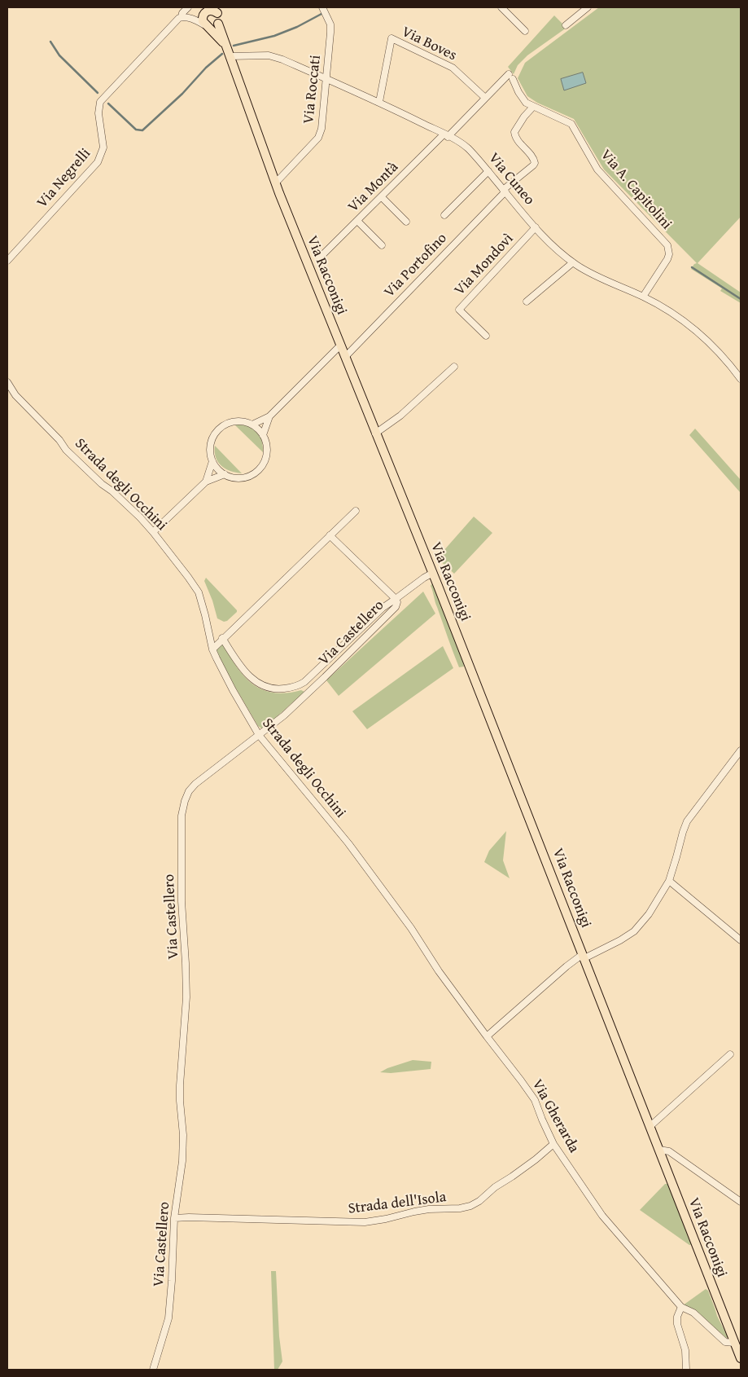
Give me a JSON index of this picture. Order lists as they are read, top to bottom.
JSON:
{
  "streets": {
    "main road": ["Via Racconigi"],
    "street": [
      "Via Boves",
      "Via Roccati",
      "Via Negrelli",
      "Via Cuneo",
      "Via Montà",
      "Via A. Capitolini",
      "Via Mondovì",
      "Via Portofino",
      "Strada degli Occhini",
      "Via Castellero",
      "Via Gherarda",
      "Strada dell'Isola"
    ]
  },
  "crossings": [
    ["Via Boves", "Via Cuneo"],
    ["Via Boves", "Via Montà"],
    ["Via Roccati", "Via Cuneo"],
    ["Via Roccati", "Via Racconigi"],
    ["Via Cuneo", "Via Montà"],
    ["Via Cuneo", "Via A. Capitolini"],
    ["Via Cuneo", "Via Mondovì"],
    ["Via Cuneo", "Via Portofino"],
    ["Via Cuneo", "Via Racconigi"],
    ["Via A. Capitolini", "Via Portofino"],
    ["Via Portofino", "Via Racconigi"],
    ["Via Racconigi", "Via Castellero"],
    ["Via Racconigi", "Via Gherarda"],
    ["Strada degli Occhini", "Via Castellero"],
    ["Strada degli Occhini", "Via Gherarda"],
    ["Via Castellero", "Strada dell'Isola"],
    ["Via Gherarda", "Strada dell'Isola"]
  ]
}
